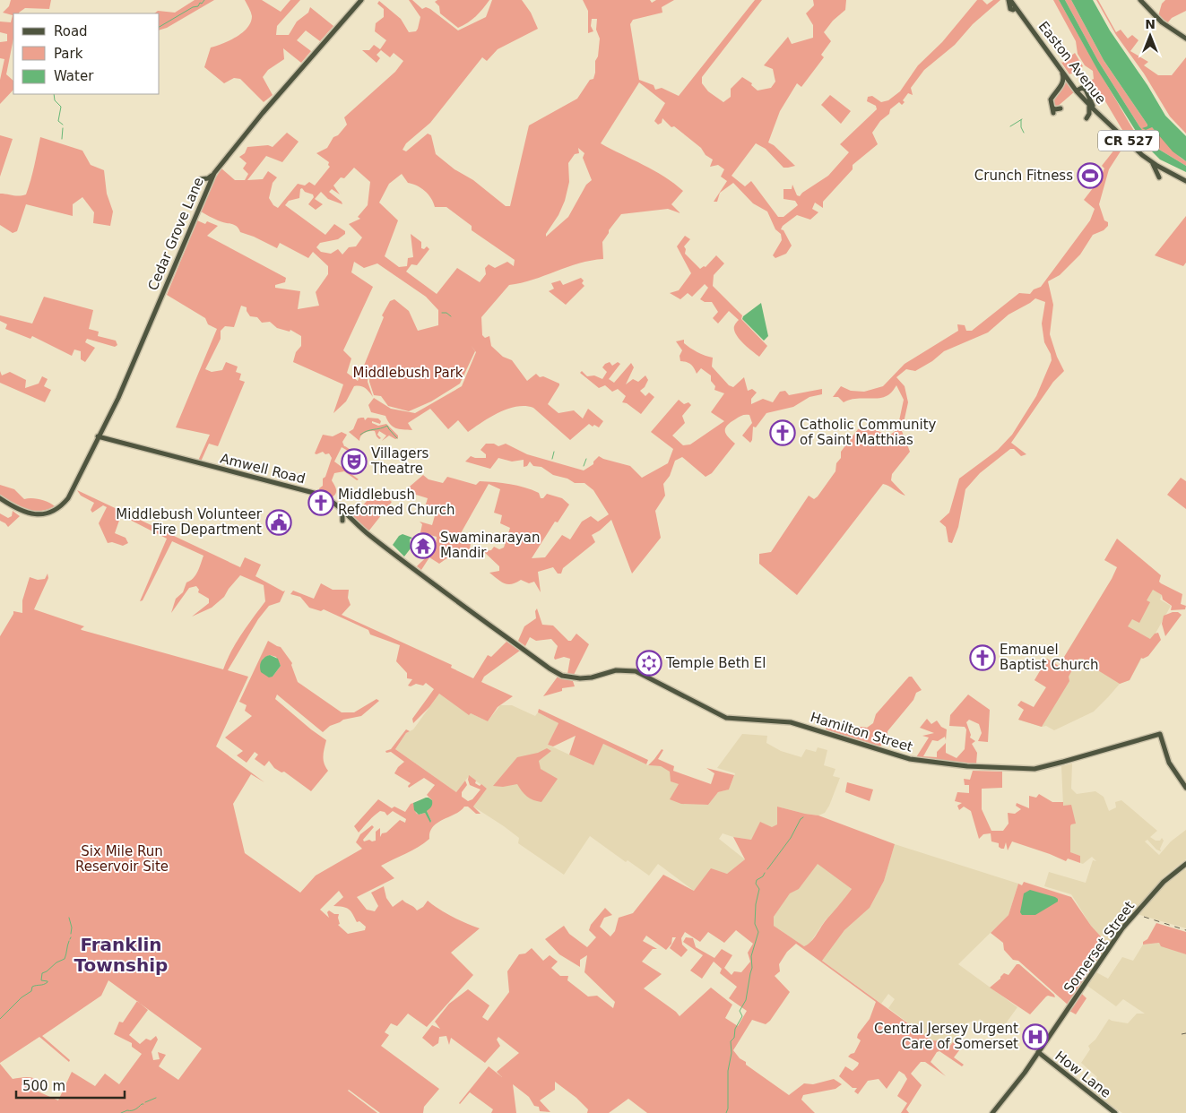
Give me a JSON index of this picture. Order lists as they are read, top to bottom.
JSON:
{
  "streets": {
    "main road": [
      "Easton Avenue",
      "CR 527",
      "Cedar Grove Lane",
      "Amwell Road",
      "Hamilton Street",
      "Somerset Street",
      "How Lane"
    ]
  },
  "crossings": [
    ["Cedar Grove Lane", "Amwell Road"],
    ["Amwell Road", "Hamilton Street"],
    ["Somerset Street", "How Lane"]
  ],
  "districts": ["Franklin Township"],
  "parks": ["Middlebush Park", "Six Mile Run Reservoir Site"],
  "places": {
    "sports": ["Crunch Fitness"],
    "church": ["Catholic Community of Saint Matthias", "Middlebush Reformed Church", "Emanuel Baptist Church"],
    "theatre": ["Villagers Theatre"],
    "public building": ["Middlebush Volunteer Fire Department"],
    "temple": ["Swaminarayan Mandir"],
    "synagogue": ["Temple Beth El"],
    "hospital": ["Central Jersey Urgent Care of Somerset"]
  },
  "legend": ["Road", "Park", "Water"],
  "scale_bar": "500 m",
  "north": "top"
}
